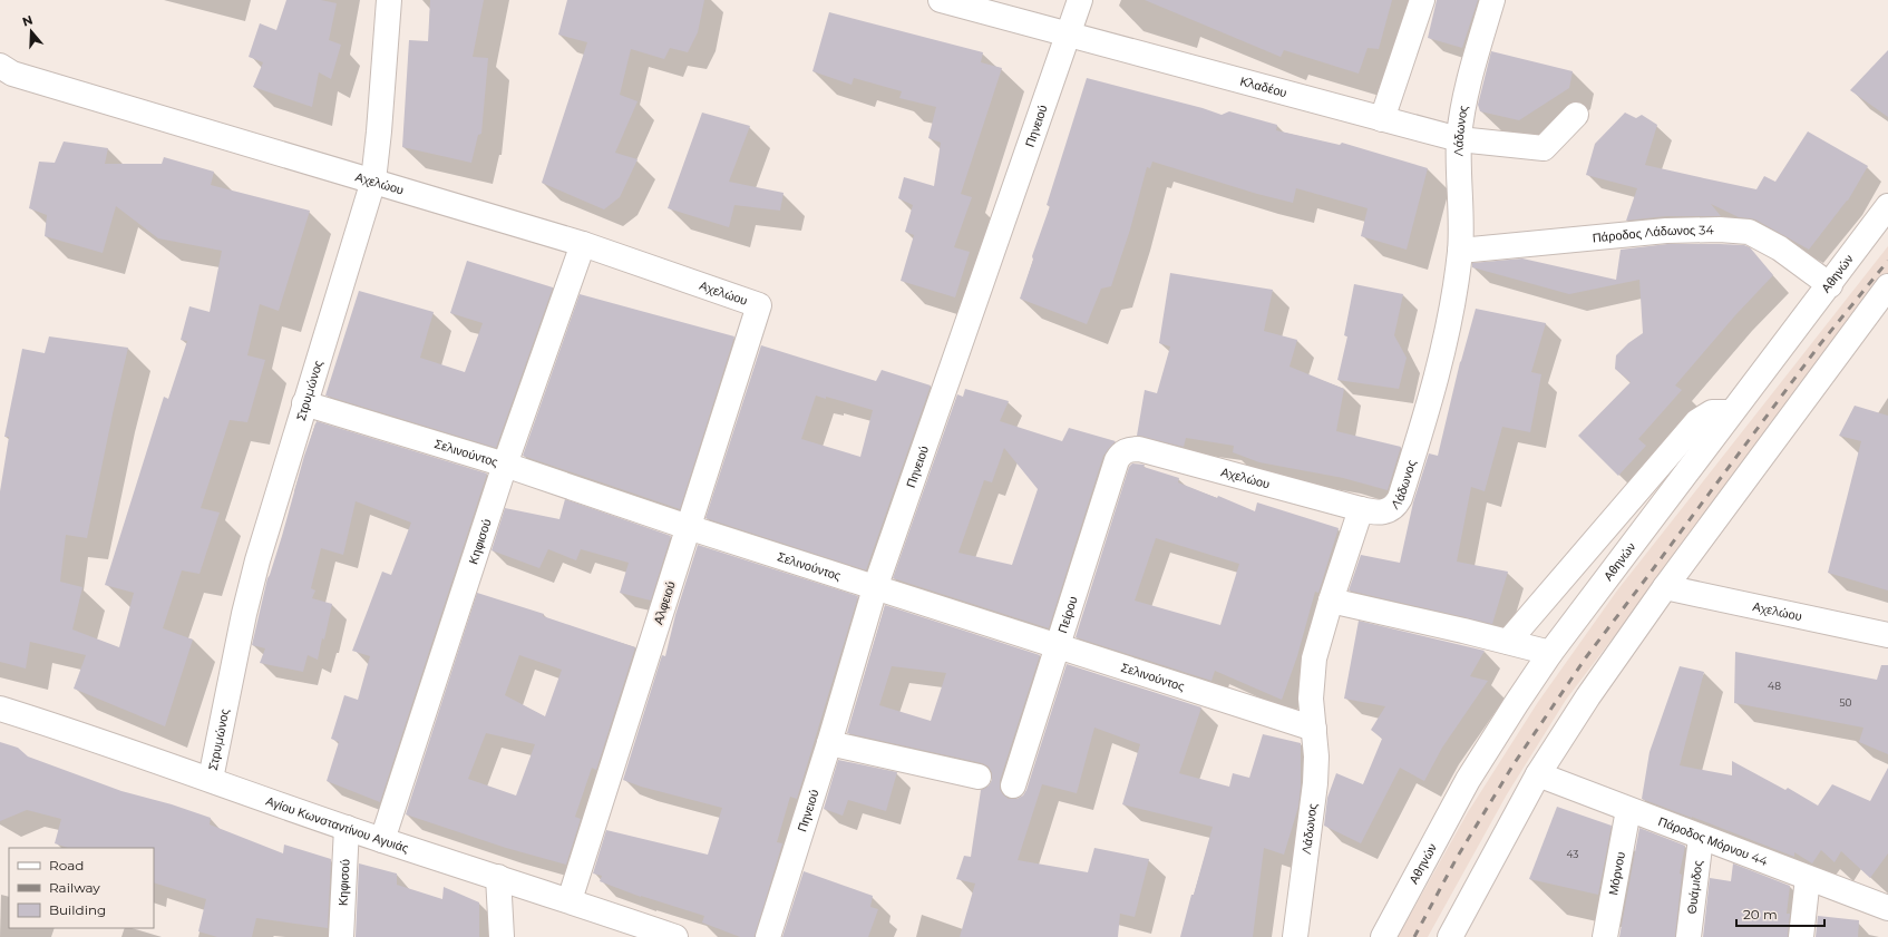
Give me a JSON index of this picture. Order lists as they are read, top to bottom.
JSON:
{
  "streets": {
    "street": [
      "Κλαδέου",
      "Πηνειού",
      "Λάδωνος",
      "Αχελώου",
      "Πάροδος Λάδωνος 34",
      "Αθηνών",
      "Στρυμώνος",
      "Σελινούντος",
      "Κηφισού",
      "Αλφειού",
      "Πείρου",
      "Αγίου Κωνσταντίνου Αγυιάς",
      "Πάροδος Μόρνου 44",
      "Μόρνου",
      "Θυάμιδος"
    ]
  },
  "crossings": [
    ["Κλαδέου", "Πηνειού"],
    ["Κλαδέου", "Λάδωνος"],
    ["Πηνειού", "Σελινούντος"],
    ["Λάδωνος", "Αχελώου"],
    ["Λάδωνος", "Πάροδος Λάδωνος 34"],
    ["Λάδωνος", "Σελινούντος"],
    ["Αχελώου", "Στρυμώνος"],
    ["Αχελώου", "Κηφισού"],
    ["Αχελώου", "Αλφειού"],
    ["Αχελώου", "Πείρου"],
    ["Πάροδος Λάδωνος 34", "Αθηνών"],
    ["Στρυμώνος", "Σελινούντος"],
    ["Στρυμώνος", "Αγίου Κωνσταντίνου Αγυιάς"],
    ["Σελινούντος", "Κηφισού"],
    ["Σελινούντος", "Αλφειού"],
    ["Σελινούντος", "Πείρου"],
    ["Κηφισού", "Αγίου Κωνσταντίνου Αγυιάς"],
    ["Αλφειού", "Αγίου Κωνσταντίνου Αγυιάς"],
    ["Πάροδος Μόρνου 44", "Μόρνου"],
    ["Πάροδος Μόρνου 44", "Θυάμιδος"]
  ],
  "house_numbers": ["48", "50", "43"],
  "legend": ["Road", "Railway", "Building"],
  "scale_bar": "20 m",
  "north": "top"
}
